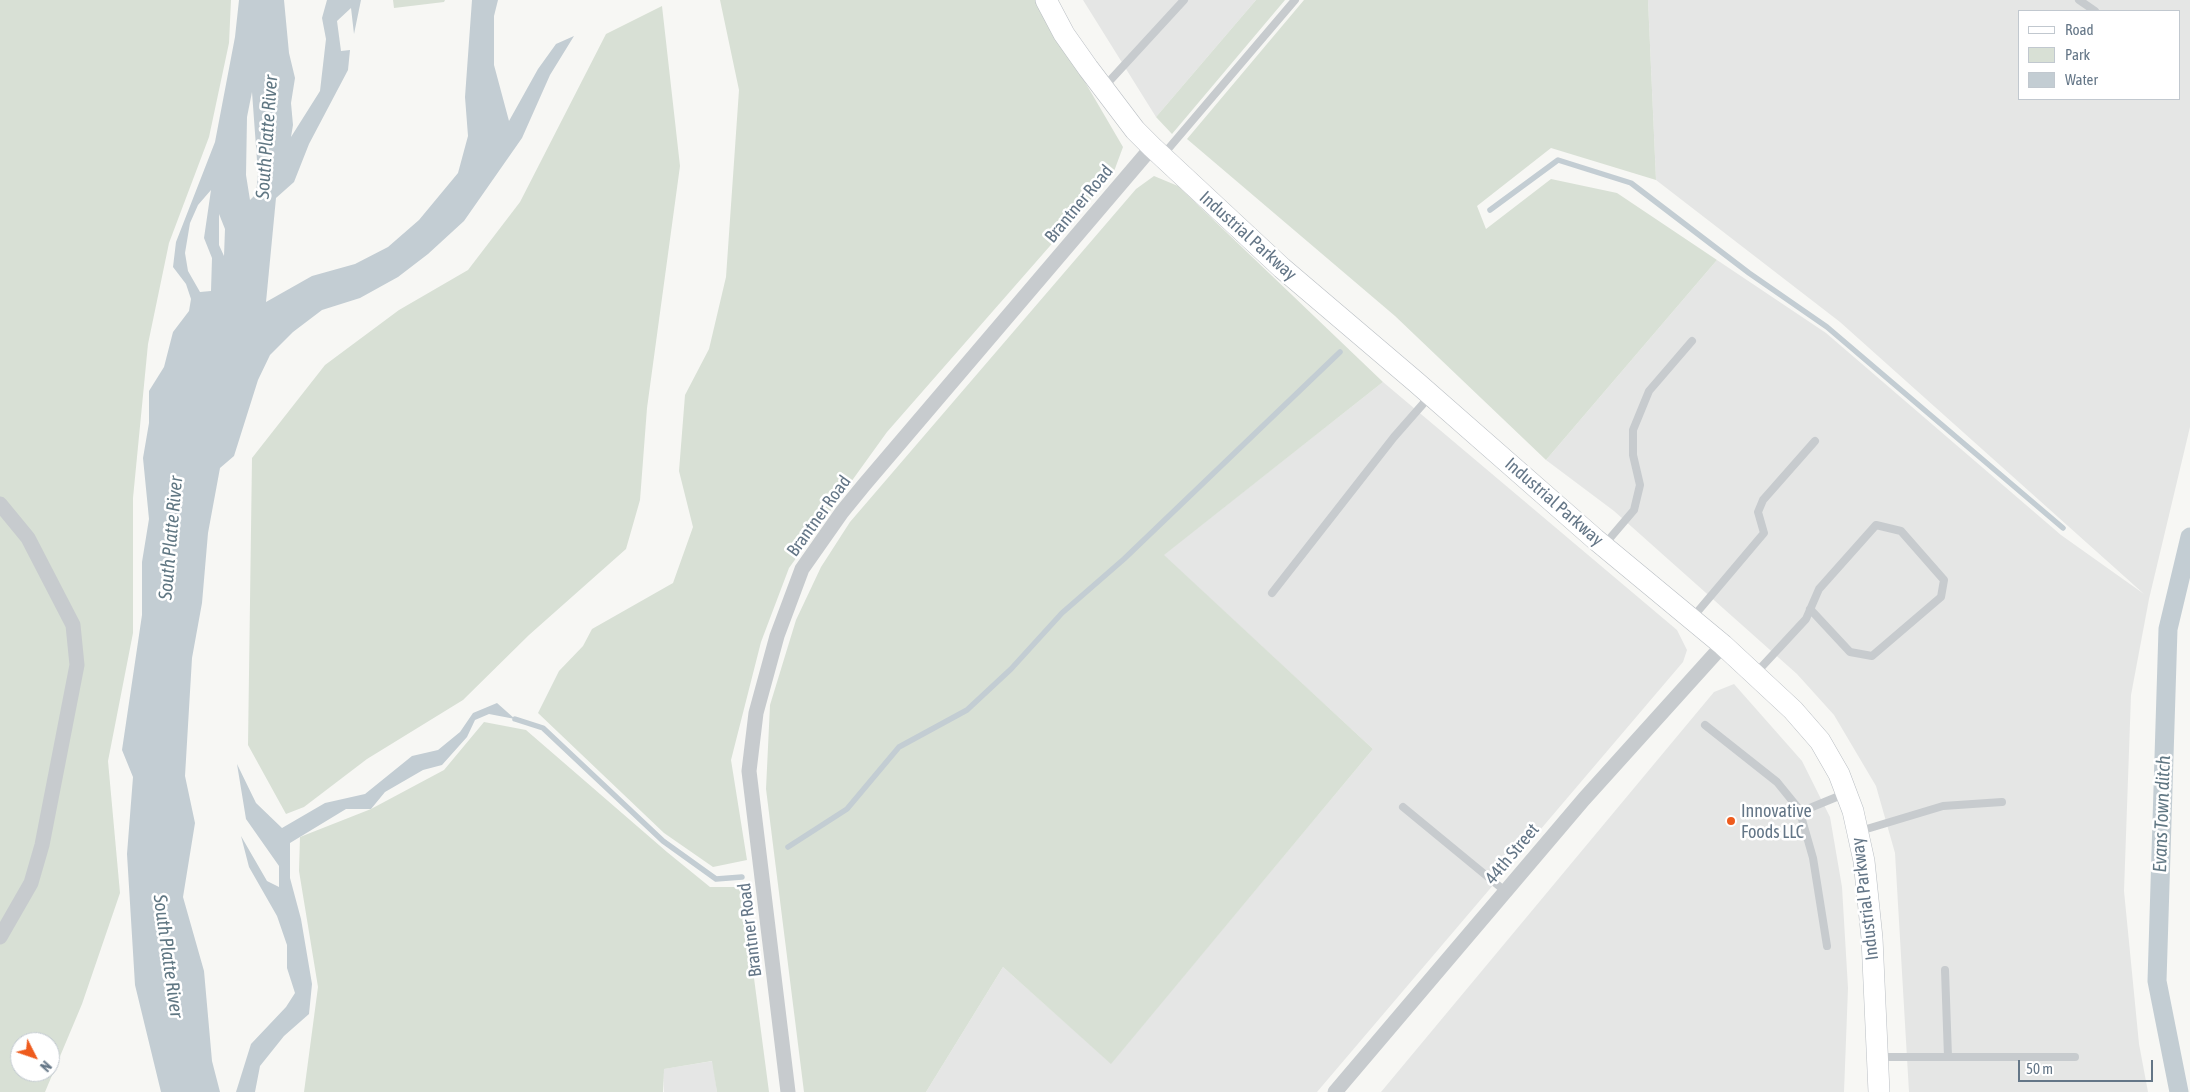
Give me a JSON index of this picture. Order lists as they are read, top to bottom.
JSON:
{
  "streets": {
    "street": ["Brantner Road", "Industrial Parkway", "44th Street"]
  },
  "crossings": [
    ["Brantner Road", "Industrial Parkway"],
    ["Industrial Parkway", "44th Street"]
  ],
  "water": ["South Platte River", "Evans Town ditch"],
  "places": ["Innovative Foods LLC"],
  "legend": ["Road", "Park", "Water"],
  "scale_bar": "50 m",
  "north": "bottom right"
}
